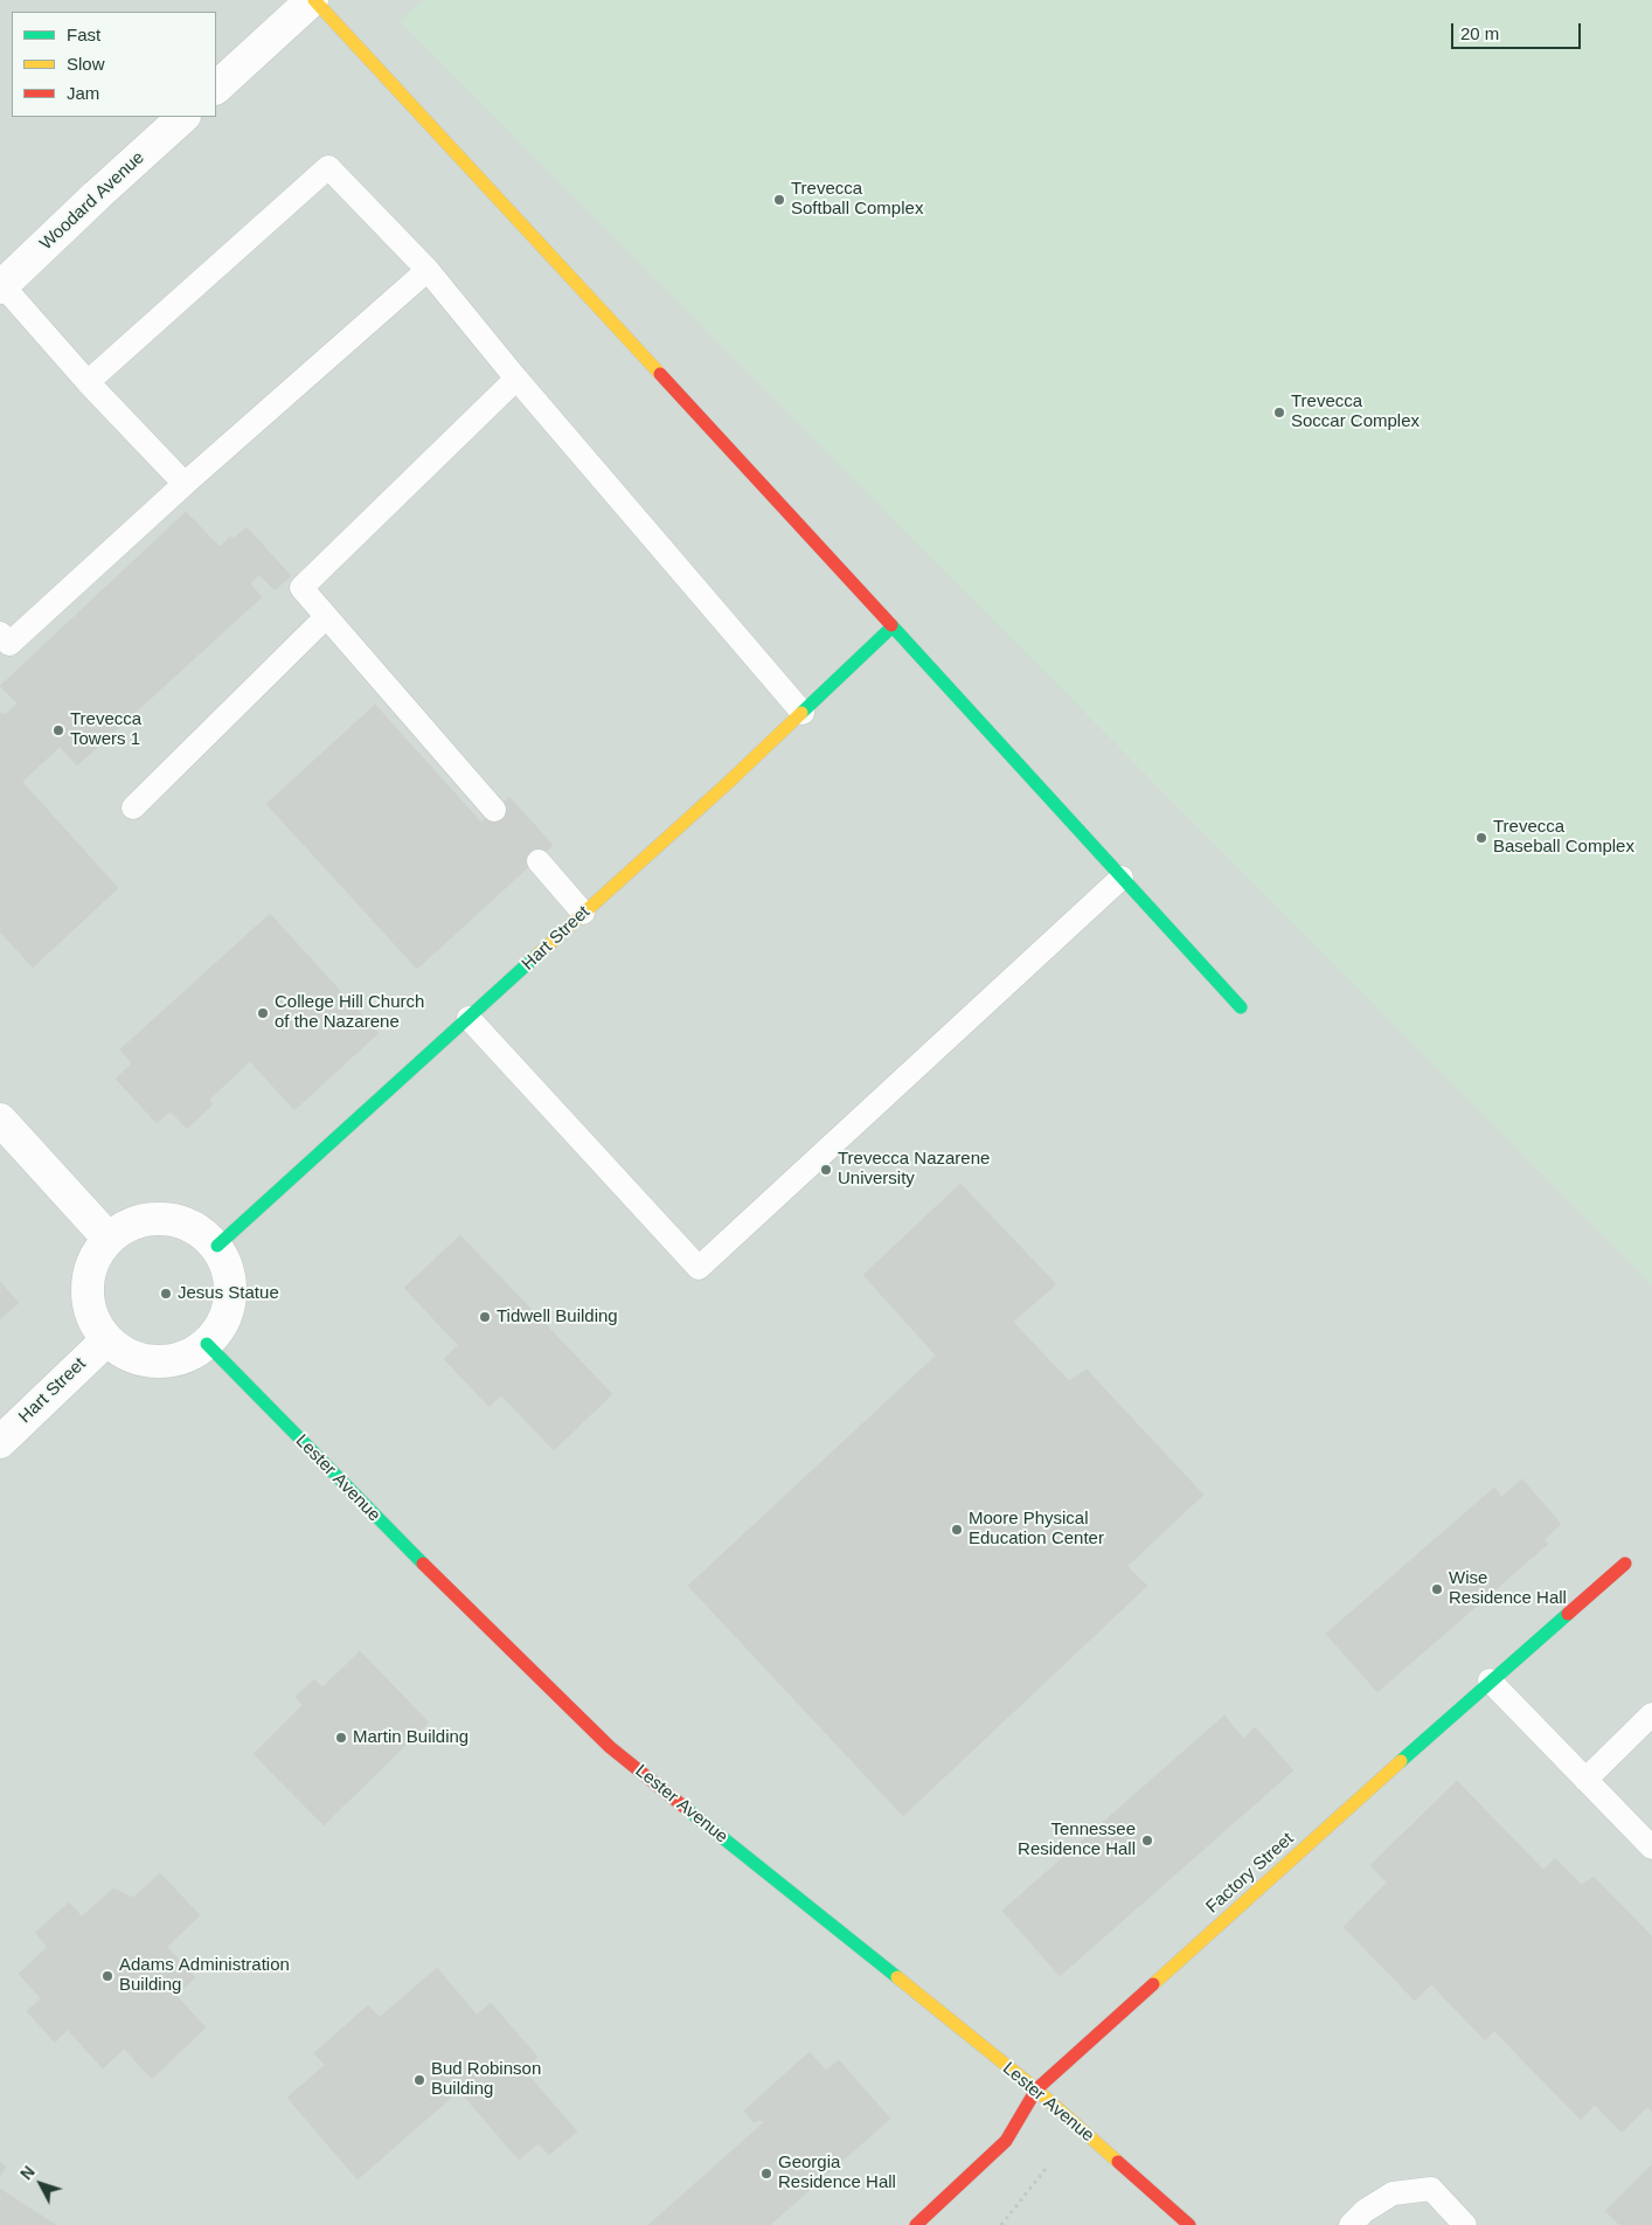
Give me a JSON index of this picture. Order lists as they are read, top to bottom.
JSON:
{
  "streets": {
    "street": [
      "Woodard Avenue",
      "Hart Street",
      "Lester Avenue",
      "Factory Street"
    ]
  },
  "crossings": [
    ["Hart Street", "Lester Avenue"],
    ["Lester Avenue", "Factory Street"]
  ],
  "places": [
    "Trevecca Softball Complex",
    "Trevecca Soccar Complex",
    "Trevecca Towers 1",
    "Trevecca Baseball Complex",
    "College Hill Church of the Nazarene",
    "Trevecca Nazarene University",
    "Jesus Statue",
    "Tidwell Building",
    "Moore Physical Education Center",
    "Wise Residence Hall",
    "Martin Building",
    "Tennessee Residence Hall",
    "Adams Administration Building",
    "Bud Robinson Building",
    "Georgia Residence Hall"
  ],
  "legend": ["Fast", "Slow", "Jam"],
  "scale_bar": "20 m",
  "north": "top left"
}
